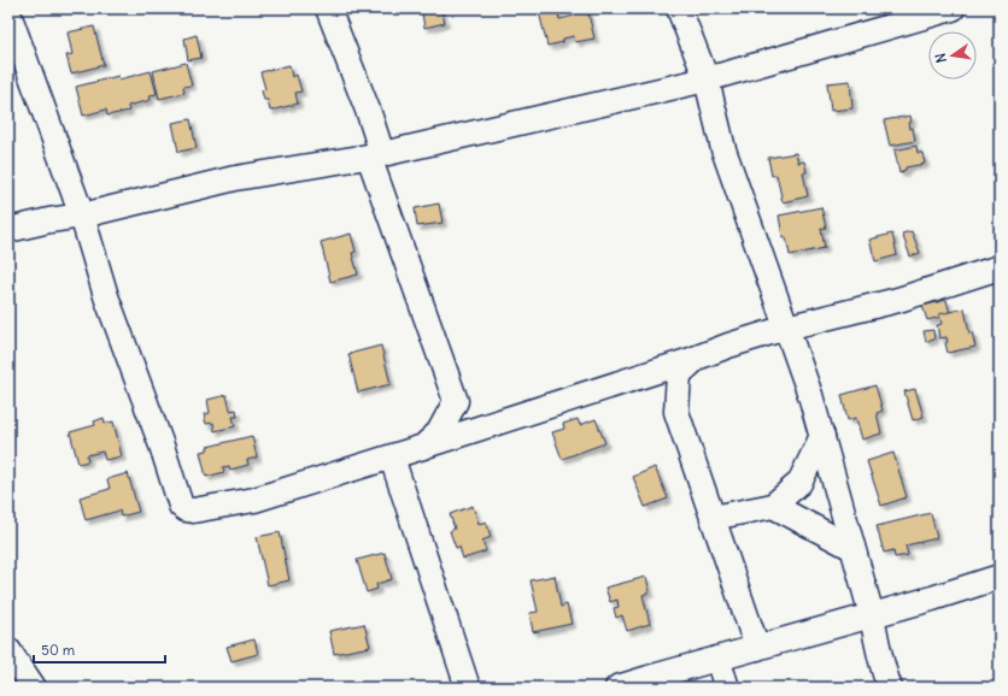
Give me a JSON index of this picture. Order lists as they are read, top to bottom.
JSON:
{
  "scale_bar": "50 m",
  "north": "left"
}
